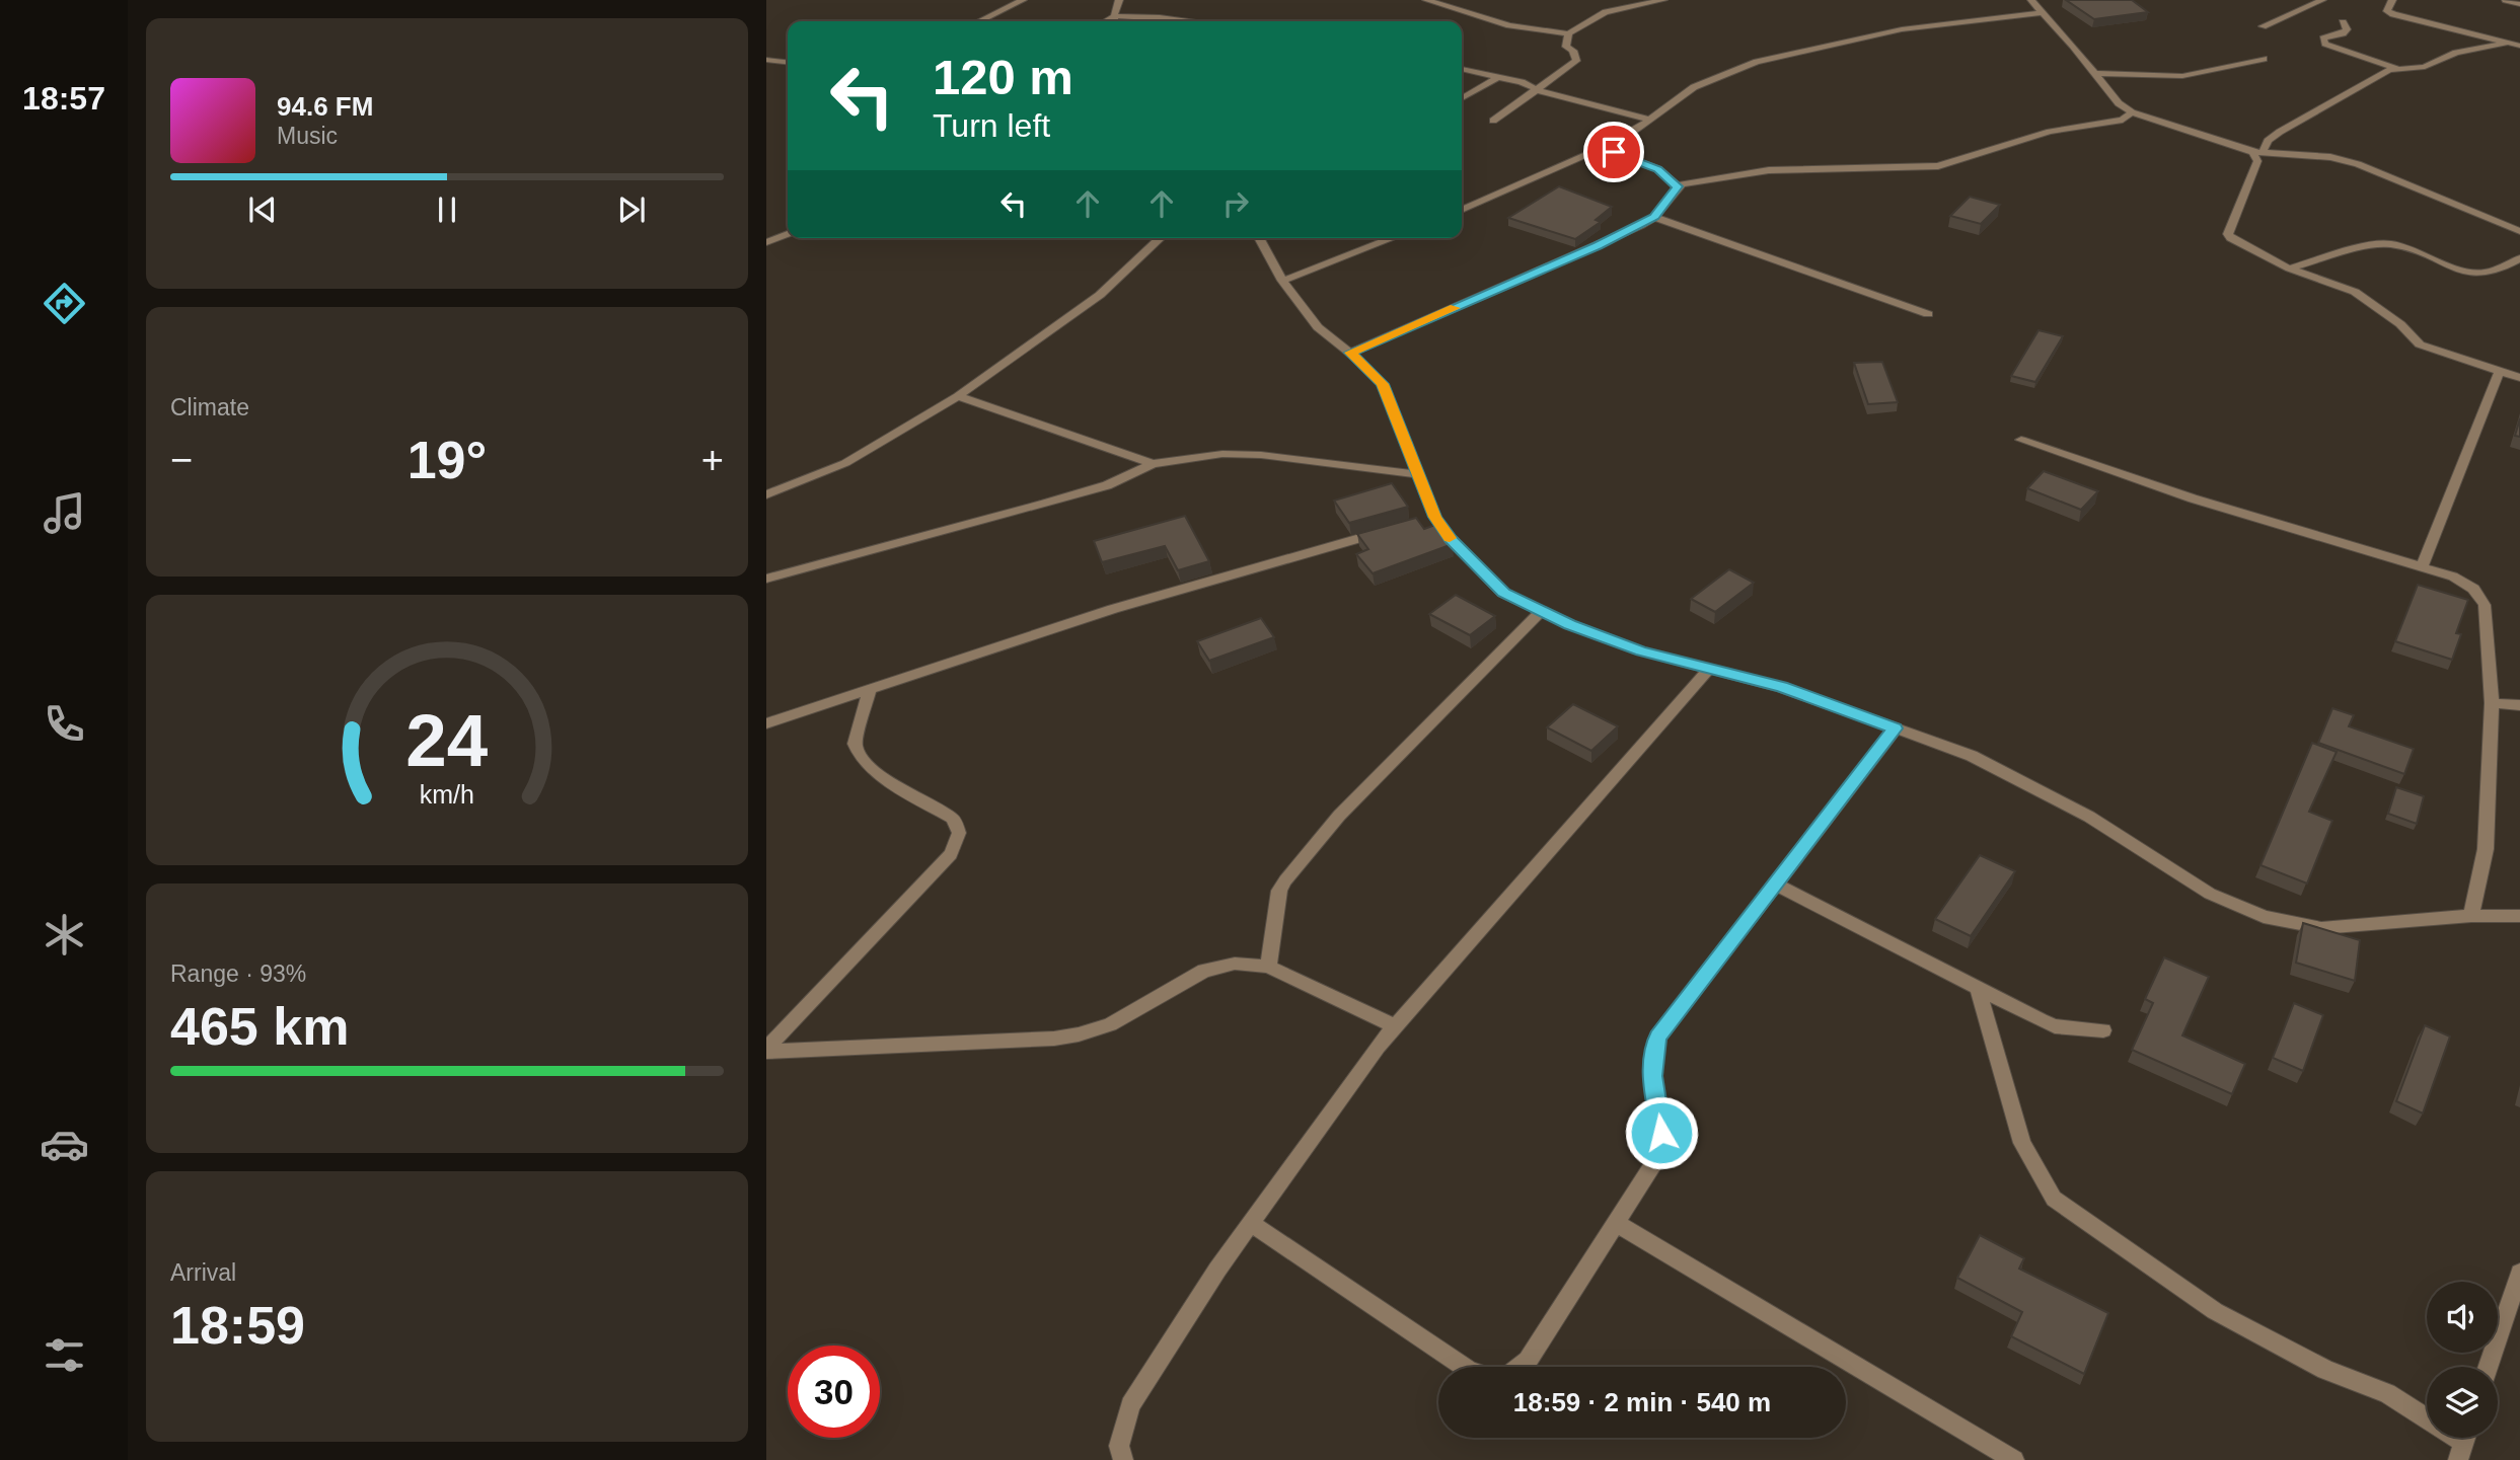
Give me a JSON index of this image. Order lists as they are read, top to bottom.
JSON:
{
  "page": {
    "tabs": "18:57",
    "turn": ["120 m", "Turn left"],
    "song": ["94.6 FM", "Music"],
    "tile": [
      "Climate",
      ["Range · 93%", "465 km"],
      ["Arrival", "18:59"]
    ],
    "heat": ["−", "19°", "+"],
    "limit": "30",
    "trip": "18:59 · 2 min · 540 m",
    "gauge": ["24", "km/h"]
  }
}
